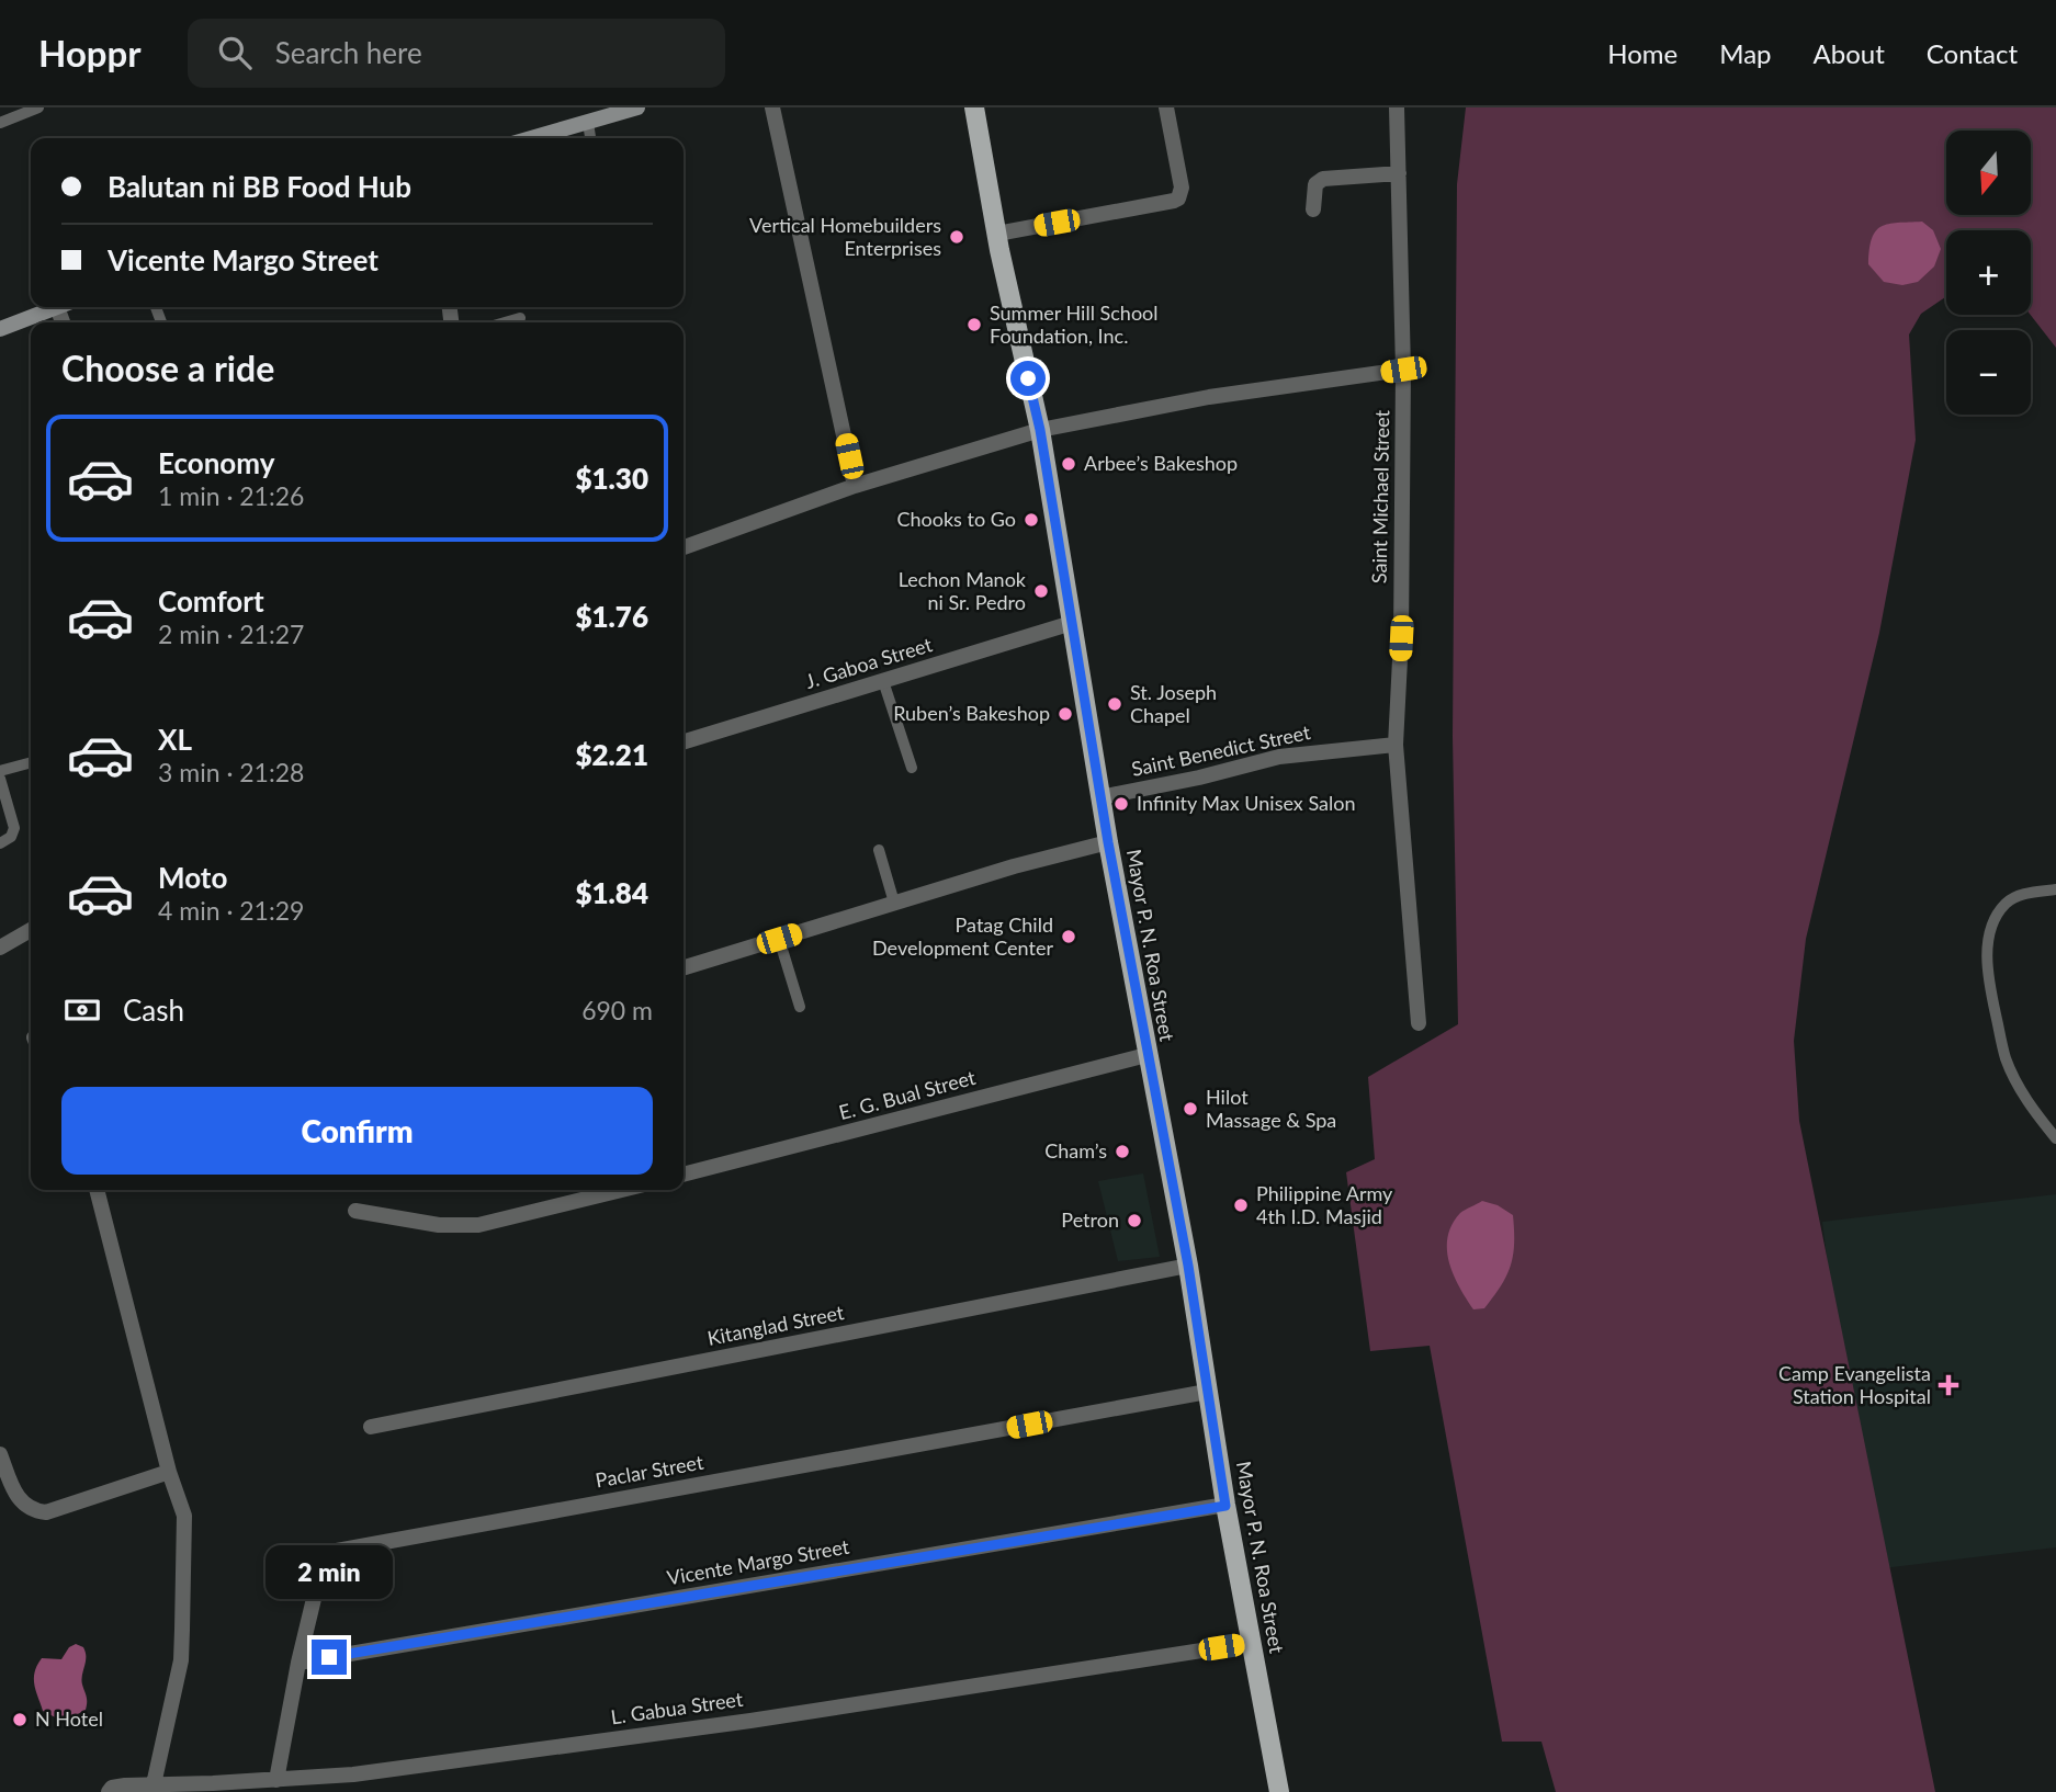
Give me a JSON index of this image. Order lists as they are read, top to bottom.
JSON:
{
  "streets": {
    "main road": ["Mayor P. N. Roa Street"],
    "street": [
      "Saint Michael Street",
      "J. Gaboa Street",
      "Saint Benedict Street",
      "E. G. Bual Street",
      "Kitanglad Street",
      "Paclar Street",
      "Vicente Margo Street",
      "L. Gabua Street"
    ]
  },
  "crossings": [
    ["Saint Michael Street", "Saint Benedict Street"],
    ["J. Gaboa Street", "Mayor P. N. Roa Street"],
    ["Saint Benedict Street", "Mayor P. N. Roa Street"],
    ["Mayor P. N. Roa Street", "E. G. Bual Street"],
    ["Mayor P. N. Roa Street", "Kitanglad Street"],
    ["Mayor P. N. Roa Street", "Paclar Street"],
    ["Mayor P. N. Roa Street", "Vicente Margo Street"],
    ["Mayor P. N. Roa Street", "L. Gabua Street"],
    ["Paclar Street", "Vicente Margo Street"],
    ["Paclar Street", "L. Gabua Street"]
  ],
  "places": {
    "other": [
      "Vertical Homebuilders Enterprises",
      "Summer Hill School Foundation, Inc.",
      "Arbee’s Bakeshop",
      "Chooks to Go",
      "Lechon Manok ni Sr. Pedro",
      "St. Joseph Chapel",
      "Ruben’s Bakeshop",
      "Infinity Max Unisex Salon",
      "Patag Child Development Center",
      "Hilot Massage & Spa",
      "Cham’s",
      "Philippine Army 4th I.D. Masjid",
      "Petron",
      "N Hotel"
    ],
    "health": ["Camp Evangelista Station Hospital"]
  },
  "north": "bottom",
  "page": {
    "header": "Hoppr",
    "search": "Search here",
    "nav": [
      "Home",
      "Map",
      "About",
      "Contact"
    ],
    "map_buttons": ["+", "−"],
    "banner": ["Balutan ni BB Food Hub", "Vicente Margo Street"],
    "heading": "Choose a ride",
    "list": [
      {
        "name": "Economy",
        "note": "1 min · 21:26",
        "value": "$1.30"
      },
      {
        "name": "Comfort",
        "note": "2 min · 21:27",
        "value": "$1.76"
      },
      {
        "name": "XL",
        "note": "3 min · 21:28",
        "value": "$2.21"
      },
      {
        "name": "Moto",
        "note": "4 min · 21:29",
        "value": "$1.84"
      }
    ],
    "pay": ["Cash", "690 m"],
    "buttons": "Confirm",
    "bubble": "2 min"
  }
}
